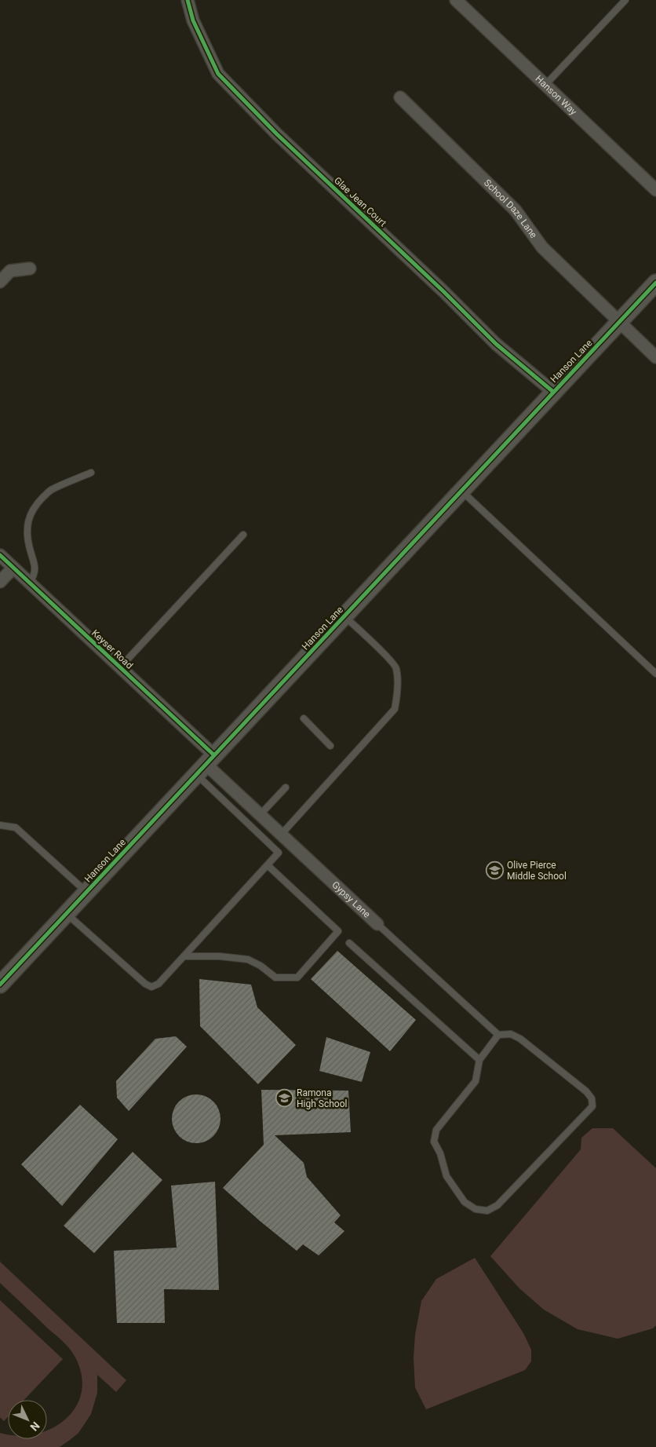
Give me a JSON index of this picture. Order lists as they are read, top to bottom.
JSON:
{
  "streets": {
    "main road": ["Hanson Lane"],
    "street": [
      "Hanson Way",
      "Glae Jean Court",
      "School Daze Lane",
      "Keyser Road",
      "Gypsy Lane"
    ]
  },
  "crossings": [
    ["Glae Jean Court", "Hanson Lane"],
    ["School Daze Lane", "Hanson Lane"],
    ["Hanson Lane", "Keyser Road"],
    ["Hanson Lane", "Gypsy Lane"],
    ["Keyser Road", "Gypsy Lane"]
  ],
  "places": {
    "school or university": ["Olive Pierce Middle School", "Ramona High School"]
  },
  "north": "bottom right"
}
